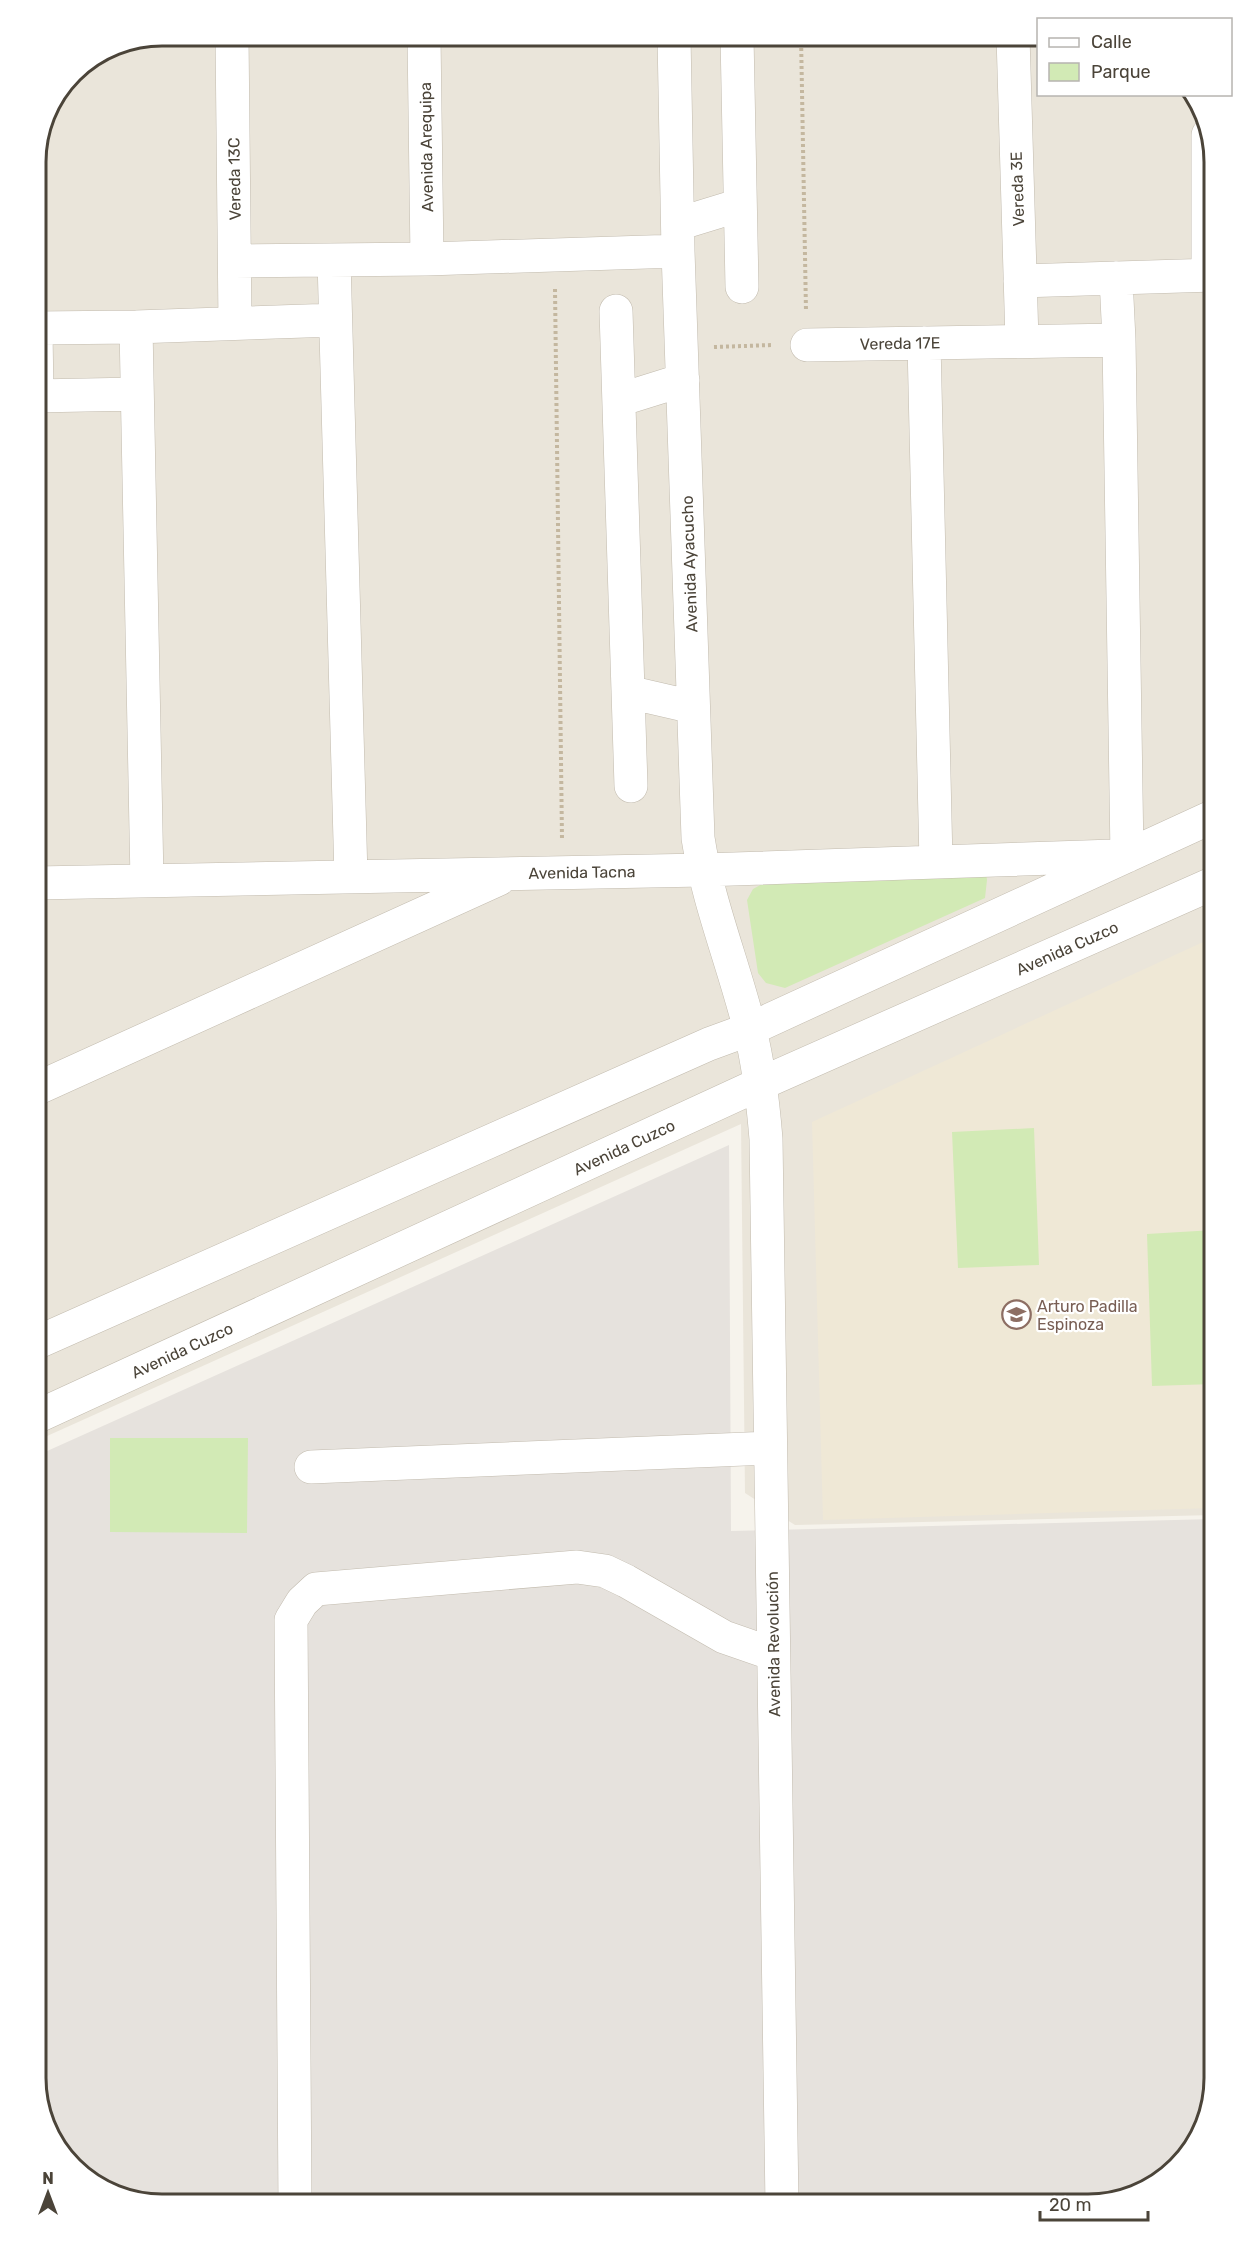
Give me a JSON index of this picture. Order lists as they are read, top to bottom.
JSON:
{
  "streets": {
    "street": [
      "Avenida Arequipa",
      "Vereda 13C",
      "Vereda 3E",
      "Vereda 17E",
      "Avenida Ayacucho",
      "Avenida Tacna",
      "Avenida Cuzco",
      "Avenida Revolución"
    ]
  },
  "crossings": [
    ["Vereda 3E", "Vereda 17E"],
    ["Avenida Ayacucho", "Avenida Tacna"],
    ["Avenida Ayacucho", "Avenida Cuzco"],
    ["Avenida Ayacucho", "Avenida Revolución"],
    ["Avenida Cuzco", "Avenida Revolución"]
  ],
  "places": {
    "school or university": ["Arturo Padilla Espinoza"]
  },
  "legend": ["Calle", "Parque"],
  "scale_bar": "20 m",
  "north": "top"
}
